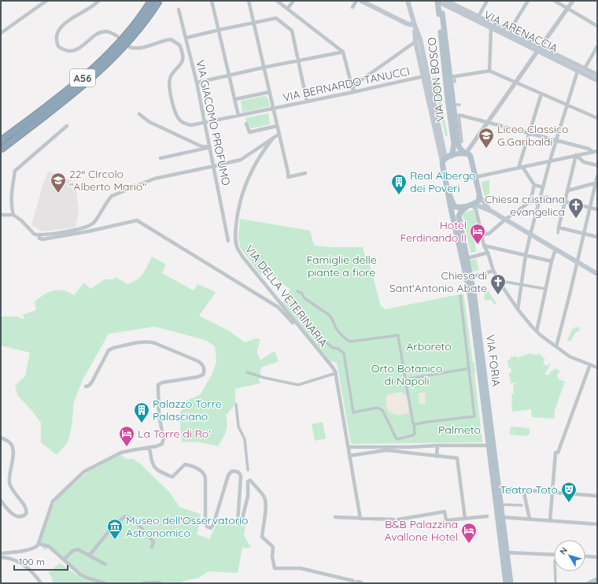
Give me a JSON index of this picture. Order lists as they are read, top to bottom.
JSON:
{
  "streets": {
    "highway": ["A56"],
    "main road": ["VIA ARENACCIA", "VIA DON BOSCO", "VIA FORIA"],
    "street": ["VIA BERNARDO TANUCCI", "VIA GIACOMO PROFUMO", "VIA DELLA VETERINARIA"]
  },
  "crossings": [
    ["VIA ARENACCIA", "VIA DON BOSCO"],
    ["VIA BERNARDO TANUCCI", "VIA GIACOMO PROFUMO"]
  ],
  "parks": [
    "Famiglie delle piante a fiore",
    "Arboreto",
    "Orto Botanico di Napoli",
    "Palmeto"
  ],
  "places": {
    "school or university": ["Liceo Classico G.Garibaldi", "22° CIrcolo \"Alberto Mario\""],
    "building": ["Real Albergo dei Poveri", "Palazzo Torre Palasciano"],
    "church": ["Chiesa cristiana evangelica", "Chiesa di Sant'Antonio Abate"],
    "hotel": ["Hotel Ferdinando II", "La Torre di Ro'", "B&B Palazzina Avallone Hotel"],
    "theatre": ["Teatro Totò"],
    "museum": ["Museo dell'Osservatorio Astronomico"]
  },
  "scale_bar": "100 m",
  "north": "top left"
}
